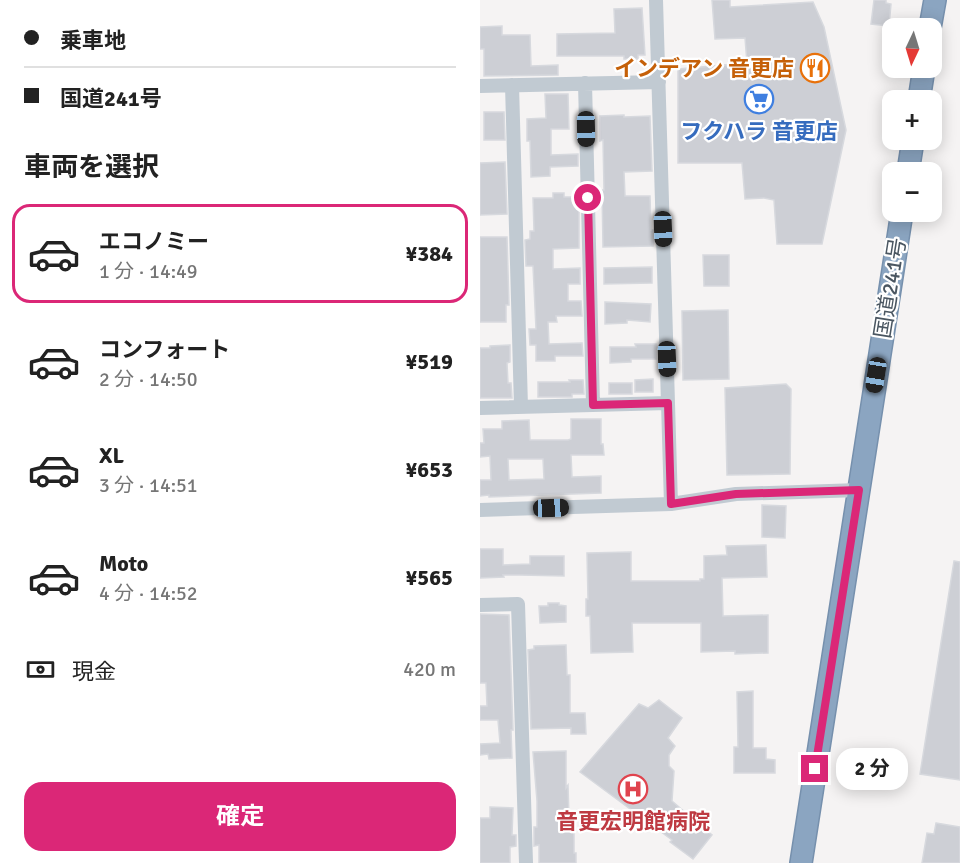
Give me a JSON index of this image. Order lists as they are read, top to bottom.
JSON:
{
  "streets": {
    "highway": ["国道241号"]
  },
  "places": {
    "restaurant": ["インデアン 音更店"],
    "supermarket": ["フクハラ 音更店"],
    "hospital": ["音更宏明館病院"]
  },
  "north": "bottom",
  "page": {
    "banner": ["乗車地", "国道241号"],
    "map_buttons": ["+", "−"],
    "heading": "車両を選択",
    "list": [
      {
        "name": "エコノミー",
        "note": "1 分 · 14:49",
        "value": "¥384"
      },
      {
        "name": "コンフォート",
        "note": "2 分 · 14:50",
        "value": "¥519"
      },
      {
        "name": "XL",
        "note": "3 分 · 14:51",
        "value": "¥653"
      },
      {
        "name": "Moto",
        "note": "4 分 · 14:52",
        "value": "¥565"
      }
    ],
    "pay": ["現金", "420 m"],
    "bubble": "2 分",
    "buttons": "確定"
  }
}
